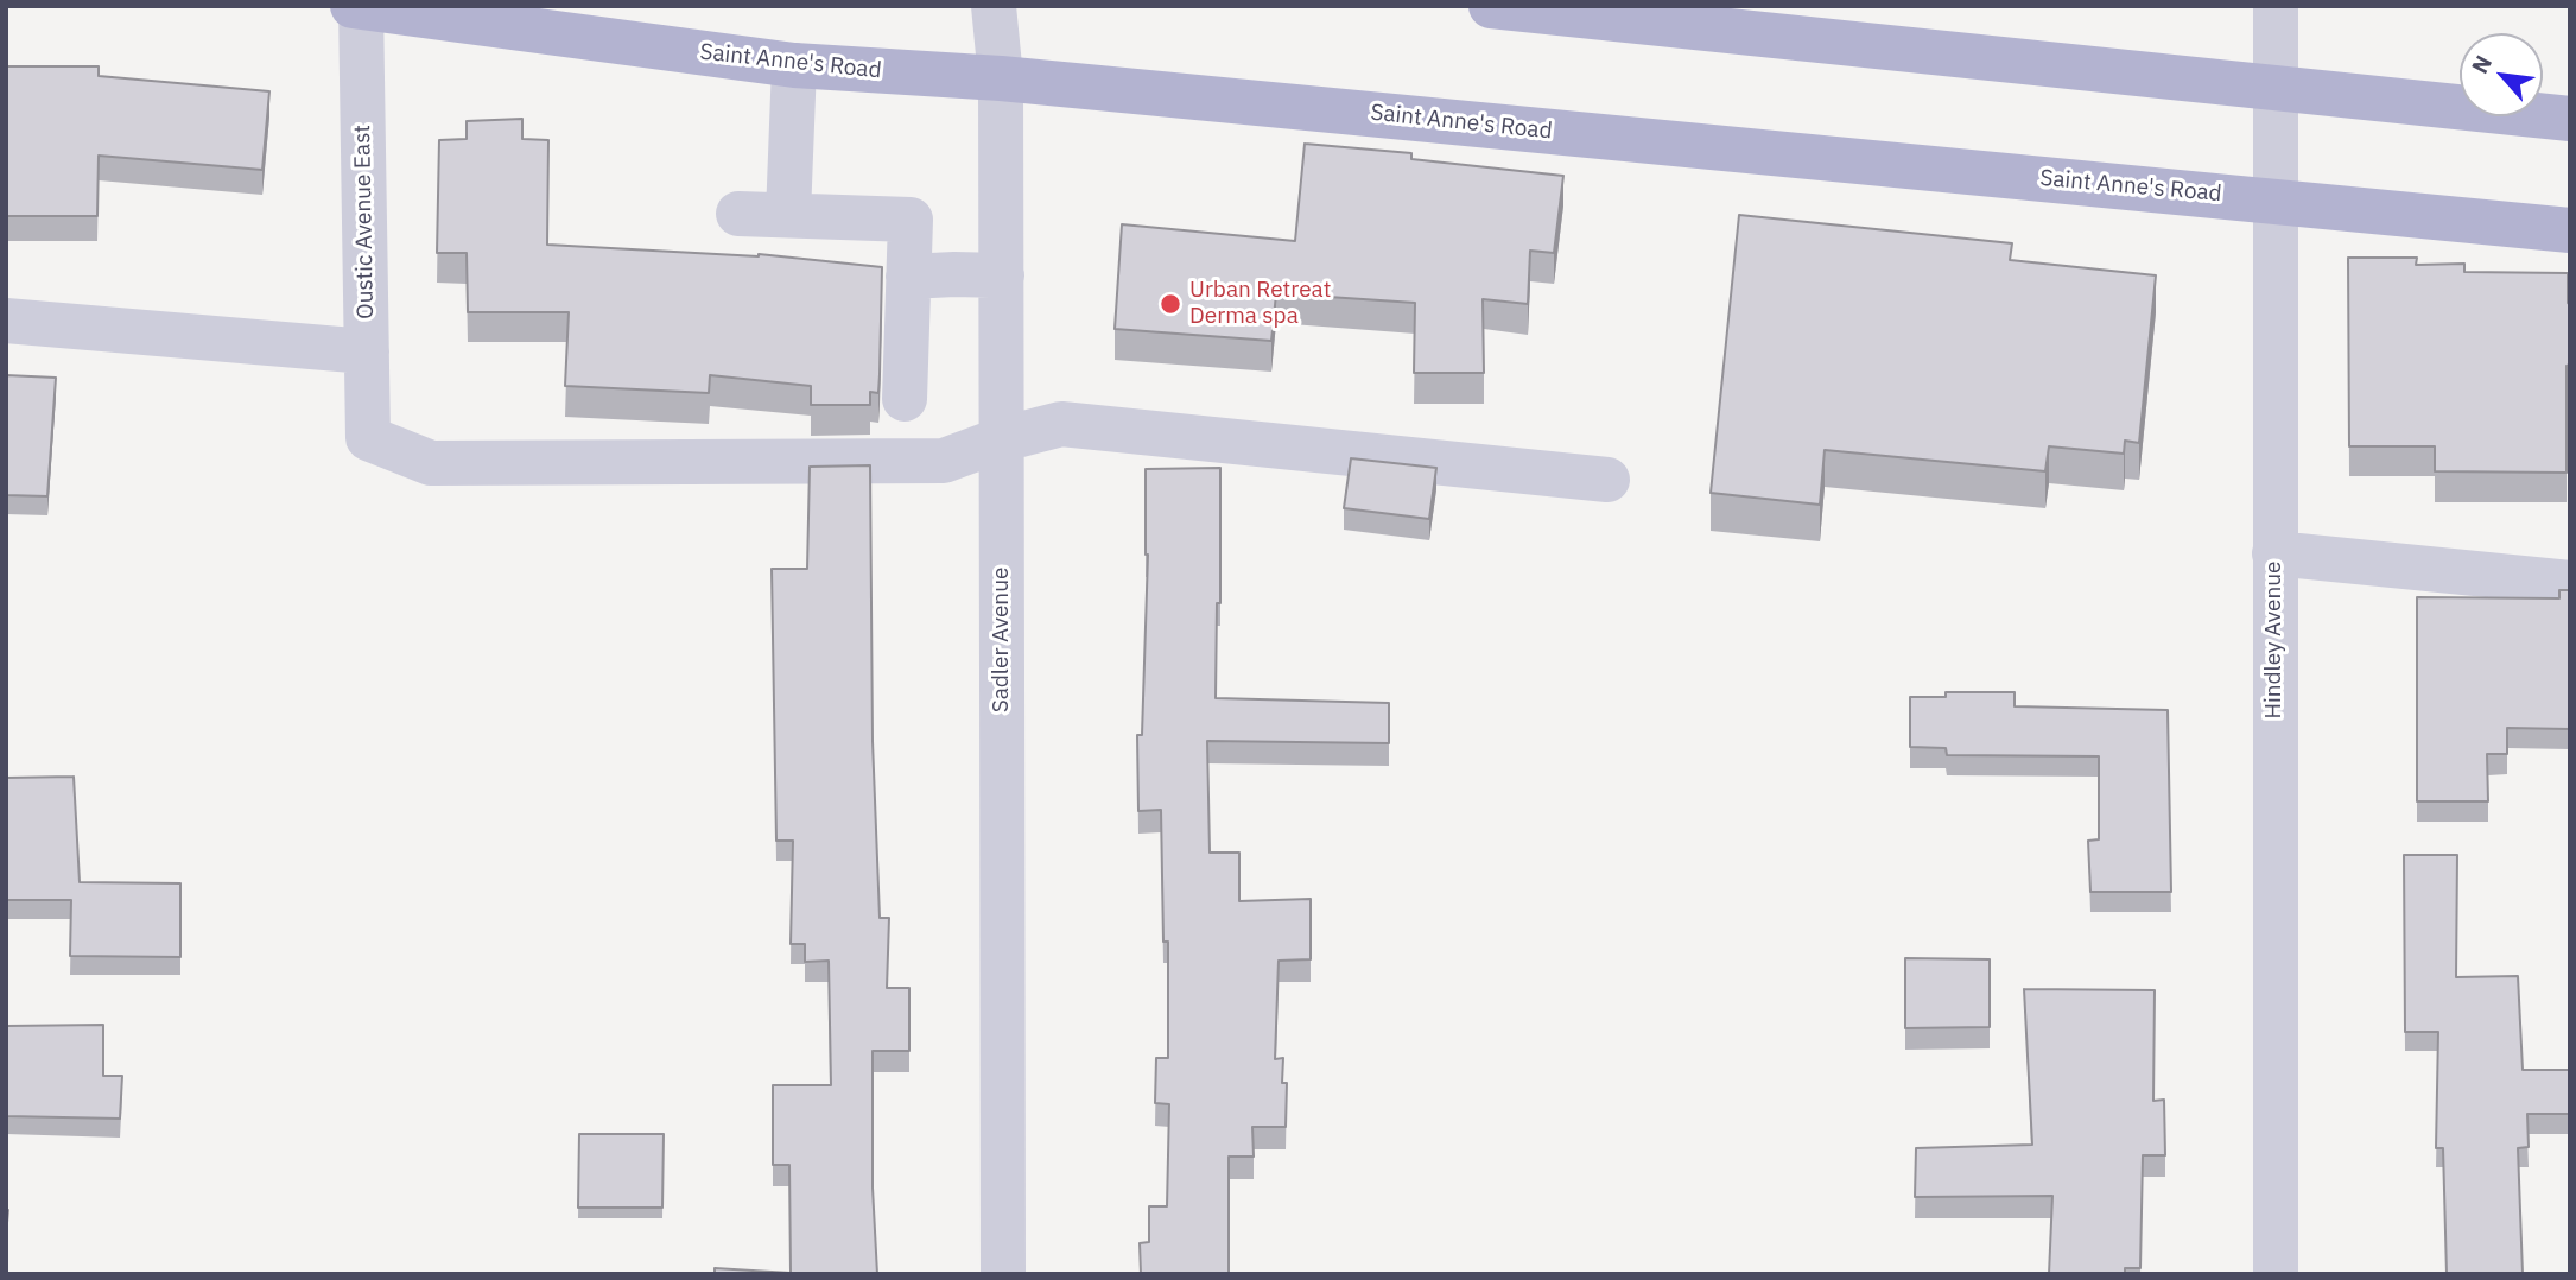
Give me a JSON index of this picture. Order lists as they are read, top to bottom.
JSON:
{
  "streets": {
    "main road": ["Saint Anne's Road"],
    "street": ["Oustic Avenue East", "Sadler Avenue", "Hindley Avenue"]
  },
  "crossings": [
    ["Saint Anne's Road", "Oustic Avenue East"],
    ["Saint Anne's Road", "Sadler Avenue"],
    ["Saint Anne's Road", "Hindley Avenue"],
    ["Oustic Avenue East", "Sadler Avenue"]
  ],
  "places": ["Urban Retreat Derma spa"],
  "north": "top left"
}
